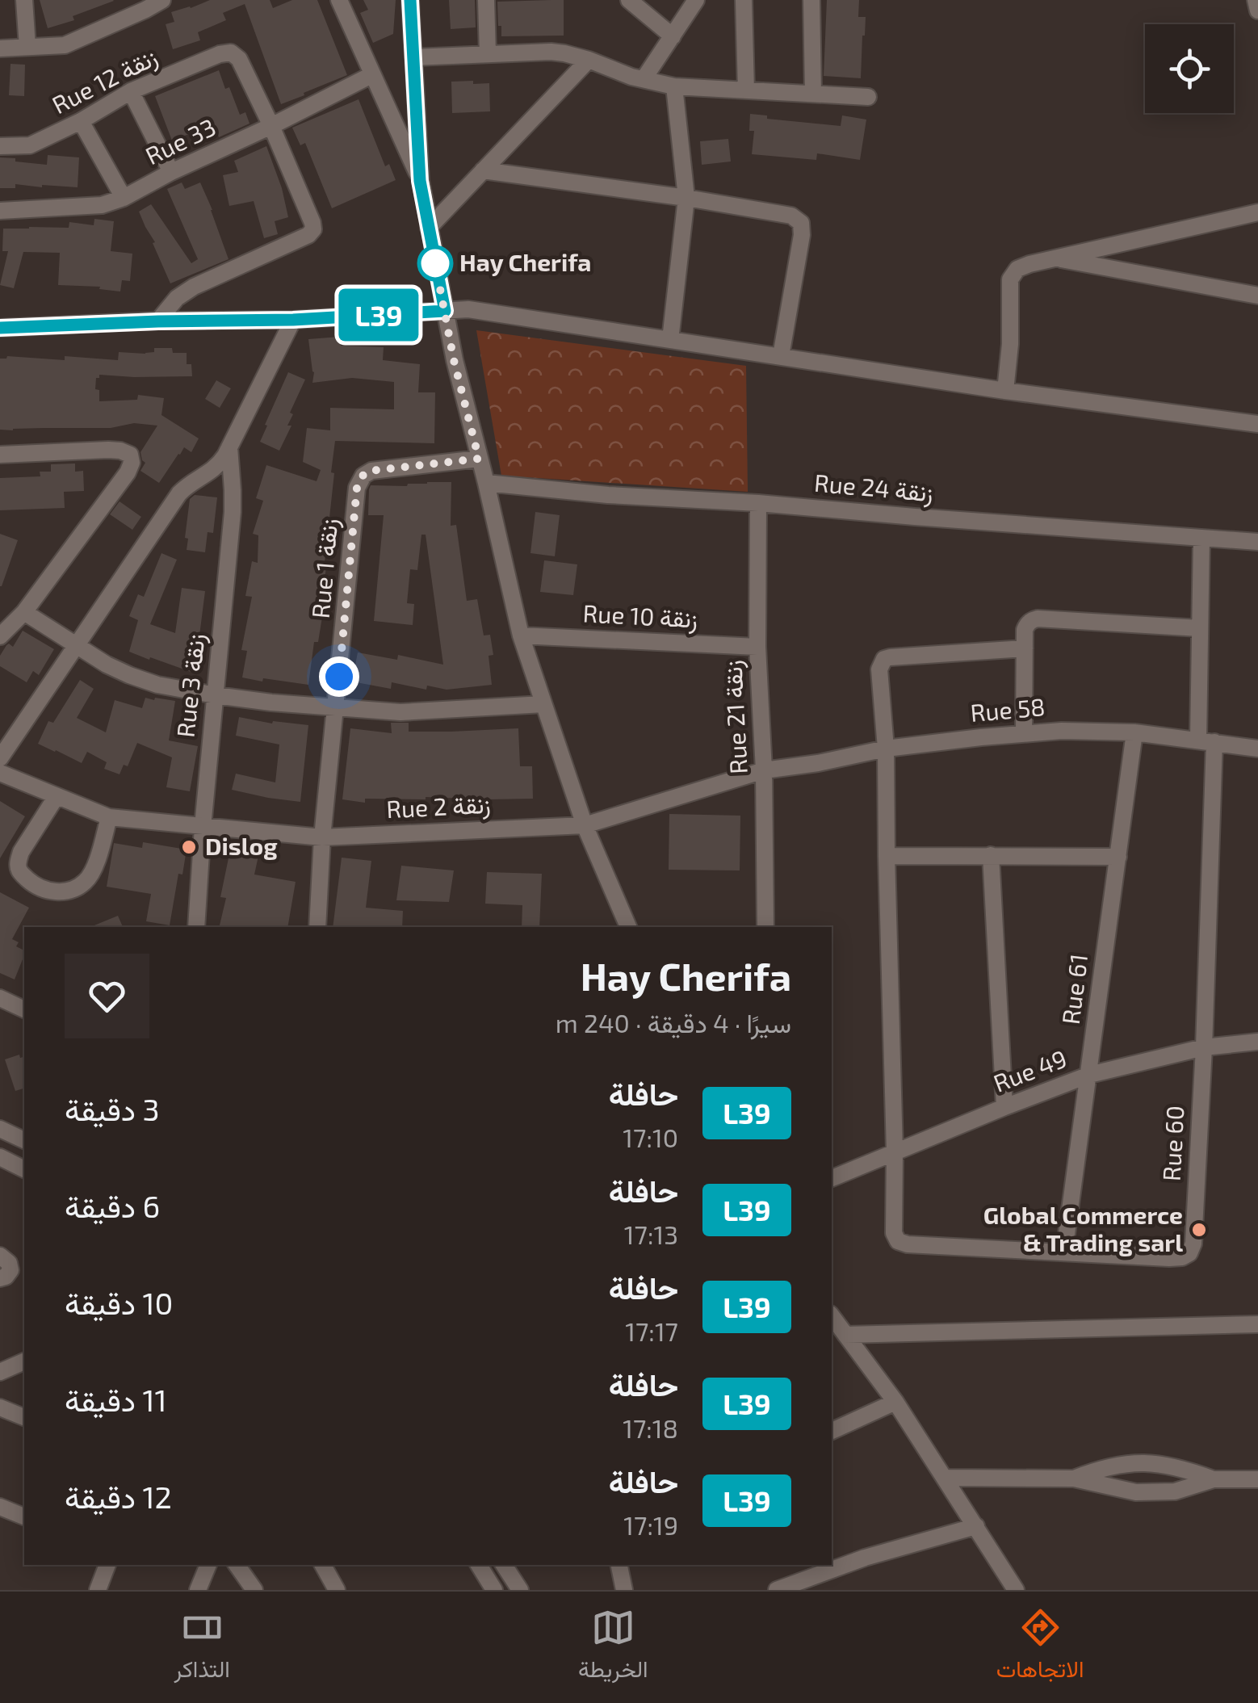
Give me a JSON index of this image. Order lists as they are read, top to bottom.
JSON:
{
  "streets": {
    "street": [
      "Rue 12 زنقة",
      "Rue 33",
      "Rue 24 زنقة",
      "Rue 1 زنقة",
      "Rue 10 زنقة",
      "Rue 3 زنقة",
      "Rue 58",
      "Rue 21 زنقة",
      "Rue 2 زنقة",
      "Rue 61",
      "Rue 49",
      "Rue 60"
    ]
  },
  "crossings": [
    ["Rue 12 زنقة", "Rue 33"],
    ["Rue 24 زنقة", "Rue 21 زنقة"],
    ["Rue 24 زنقة", "Rue 60"],
    ["Rue 1 زنقة", "Rue 2 زنقة"],
    ["Rue 10 زنقة", "Rue 21 زنقة"],
    ["Rue 3 زنقة", "Rue 2 زنقة"],
    ["Rue 58", "Rue 21 زنقة"],
    ["Rue 58", "Rue 2 زنقة"],
    ["Rue 58", "Rue 61"],
    ["Rue 58", "Rue 60"],
    ["Rue 21 زنقة", "Rue 2 زنقة"],
    ["Rue 61", "Rue 49"],
    ["Rue 61", "Rue 60"],
    ["Rue 49", "Rue 60"]
  ],
  "places": ["Hay Cherifa", "Dislog", "Global Commerce & Trading sarl"],
  "lines": ["bus line L39"],
  "page": {
    "on_map": "L39",
    "heading": ["Hay Cherifa", "سيرًا · 4 دقيقة · 240 m"],
    "list": [
      {
        "mark": "L39",
        "name": "حافلة",
        "note": "17:10",
        "value": "3 دقيقة"
      },
      {
        "mark": "L39",
        "name": "حافلة",
        "note": "17:13",
        "value": "6 دقيقة"
      },
      {
        "mark": "L39",
        "name": "حافلة",
        "note": "17:17",
        "value": "10 دقيقة"
      },
      {
        "mark": "L39",
        "name": "حافلة",
        "note": "17:18",
        "value": "11 دقيقة"
      },
      {
        "mark": "L39",
        "name": "حافلة",
        "note": "17:19",
        "value": "12 دقيقة"
      }
    ],
    "tabs": ["الاتجاهات", "الخريطة", "التذاكر"]
  }
}
